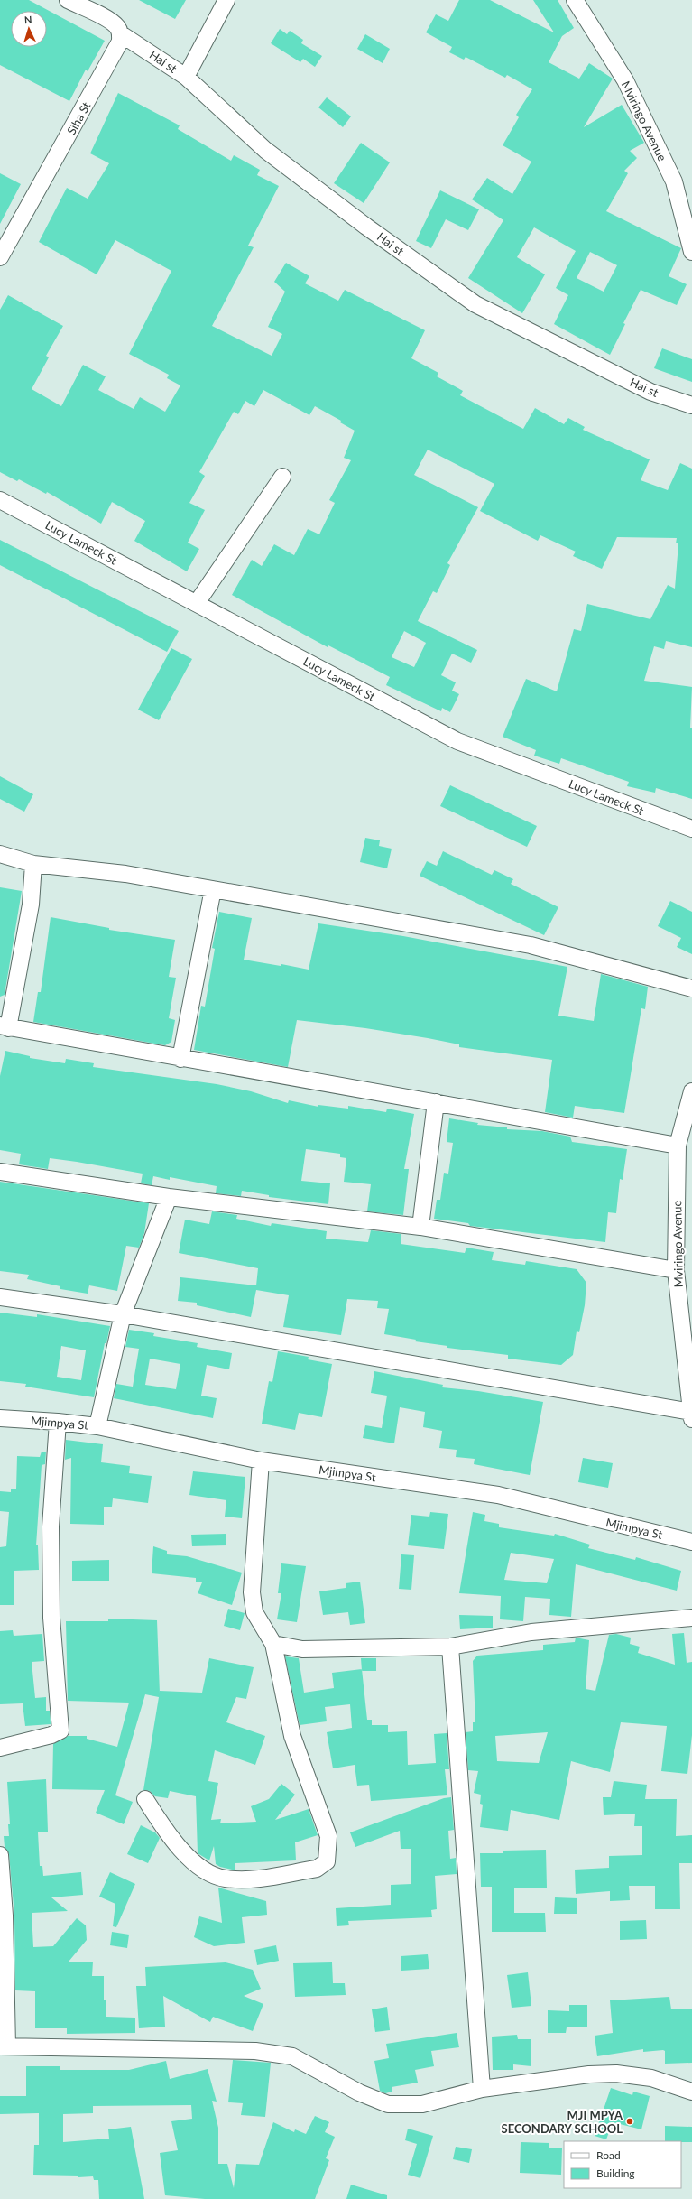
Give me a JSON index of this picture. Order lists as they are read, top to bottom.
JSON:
{
  "streets": {
    "street": [
      "Hai st",
      "Siha St",
      "Mviringo Avenue",
      "Lucy Lameck St",
      "Mjimpya St"
    ]
  },
  "crossings": [
    ["Hai st", "Siha St"]
  ],
  "places": ["MJI MPYA SECONDARY SCHOOL"],
  "legend": ["Road", "Building"],
  "north": "top"
}
